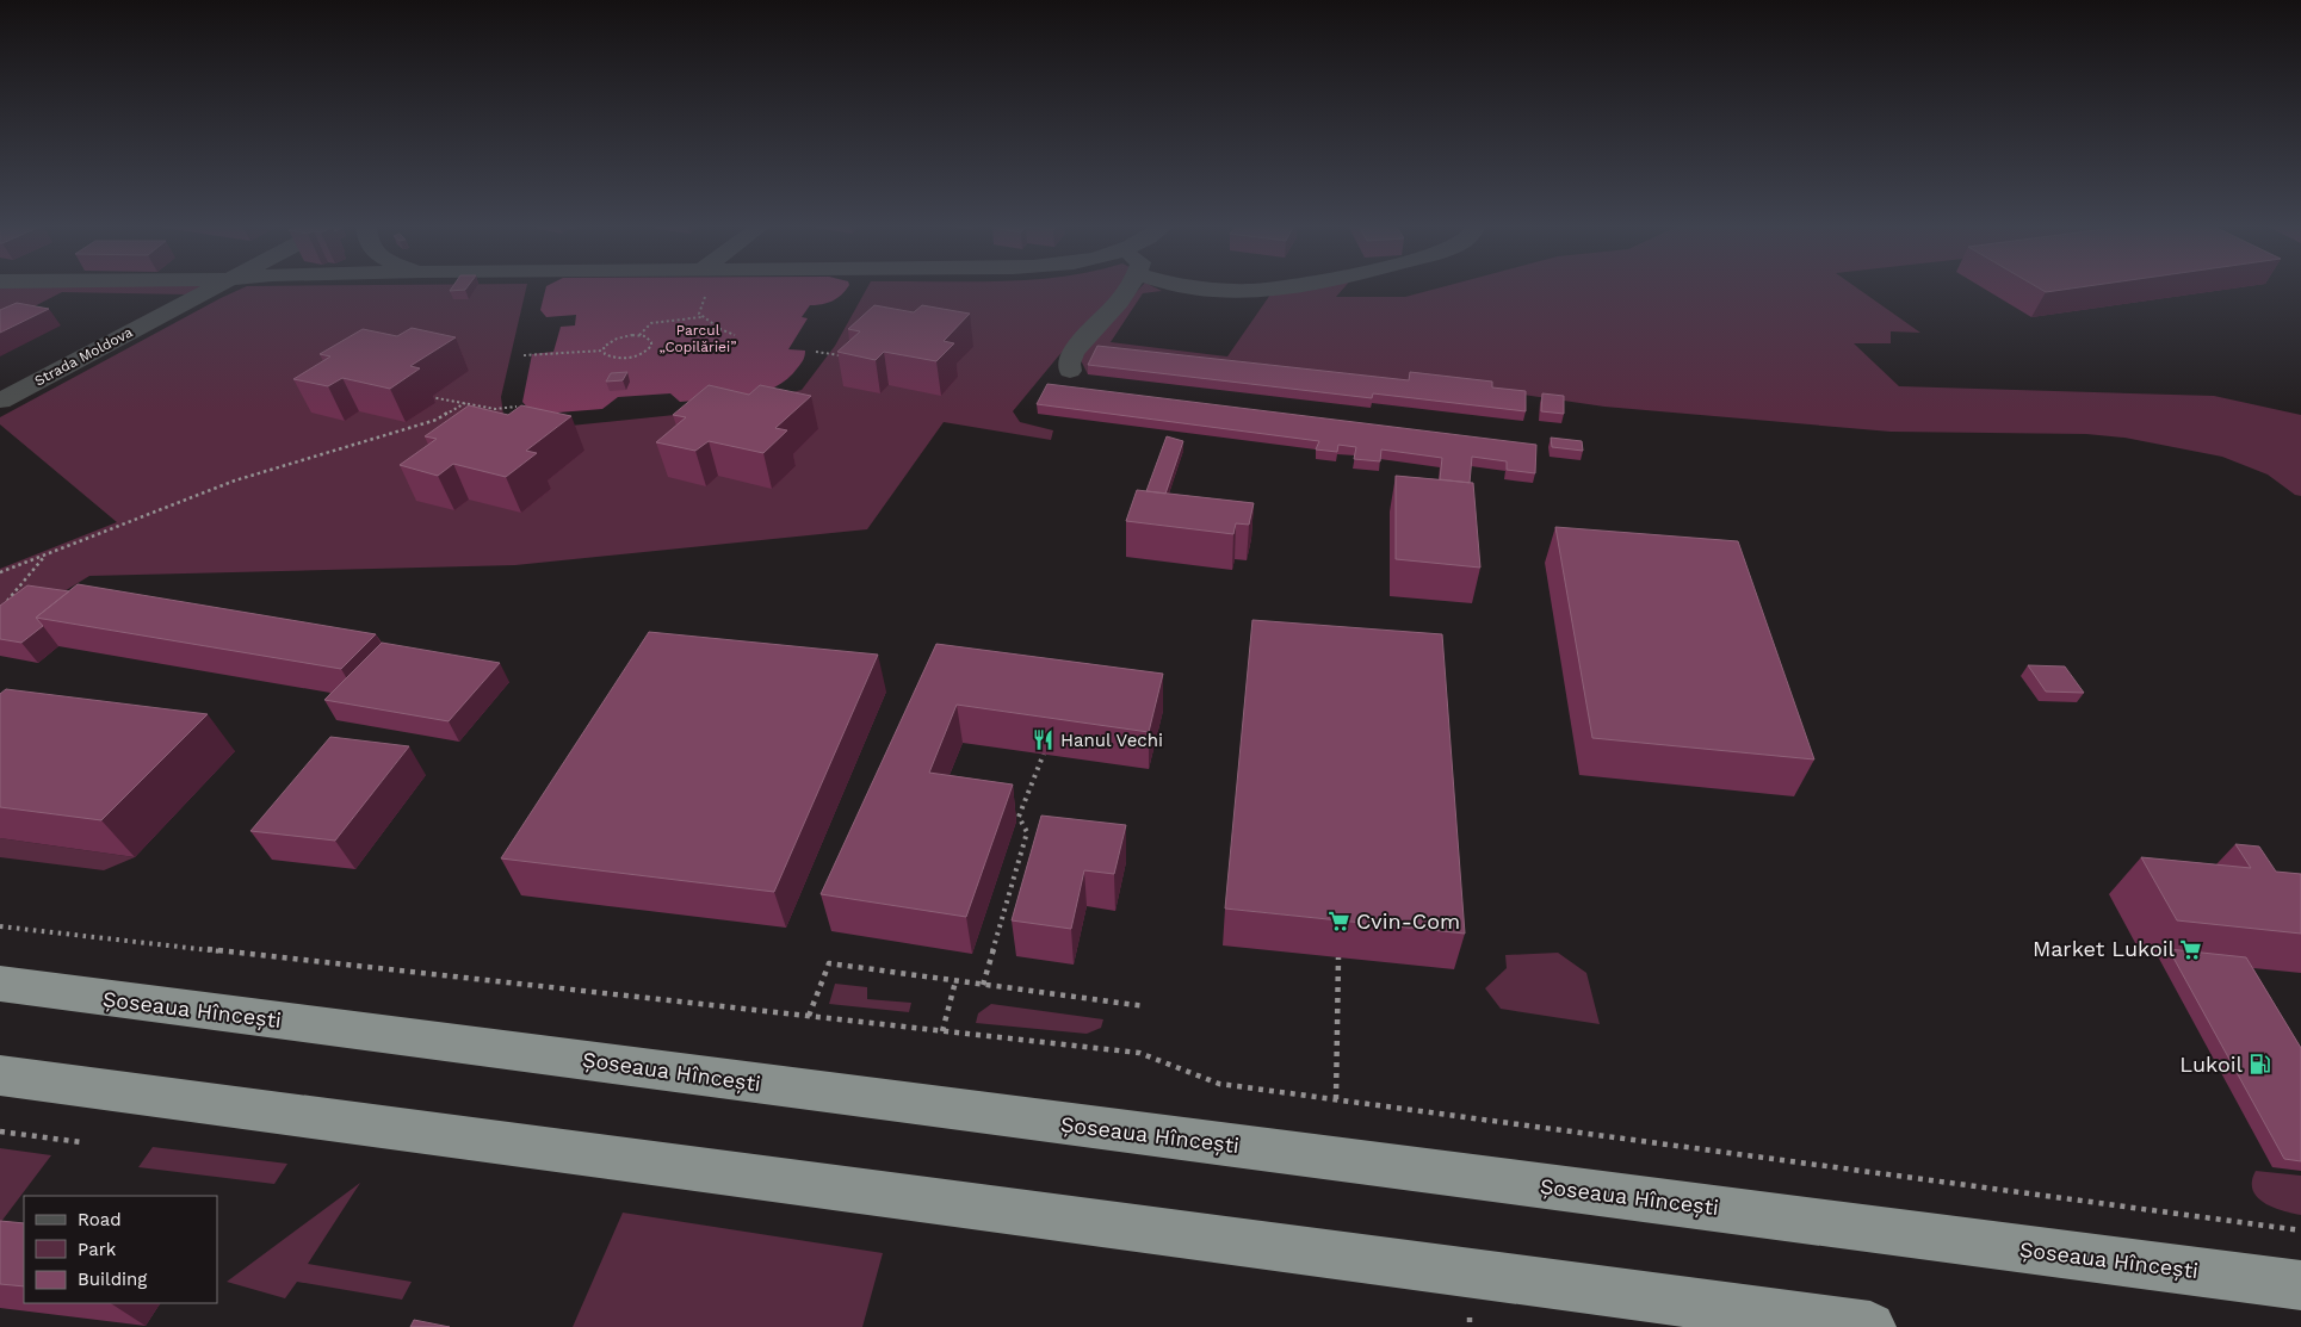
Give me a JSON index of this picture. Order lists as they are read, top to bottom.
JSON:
{
  "streets": {
    "highway": ["Șoseaua Hîncești"],
    "street": ["Strada Moldova"]
  },
  "parks": ["Parcul „Copilăriei”"],
  "places": {
    "restaurant": ["Hanul Vechi"],
    "supermarket": ["Cvin-Com", "Market Lukoil"],
    "fuel station": ["Lukoil"]
  },
  "legend": ["Road", "Park", "Building"]
}
